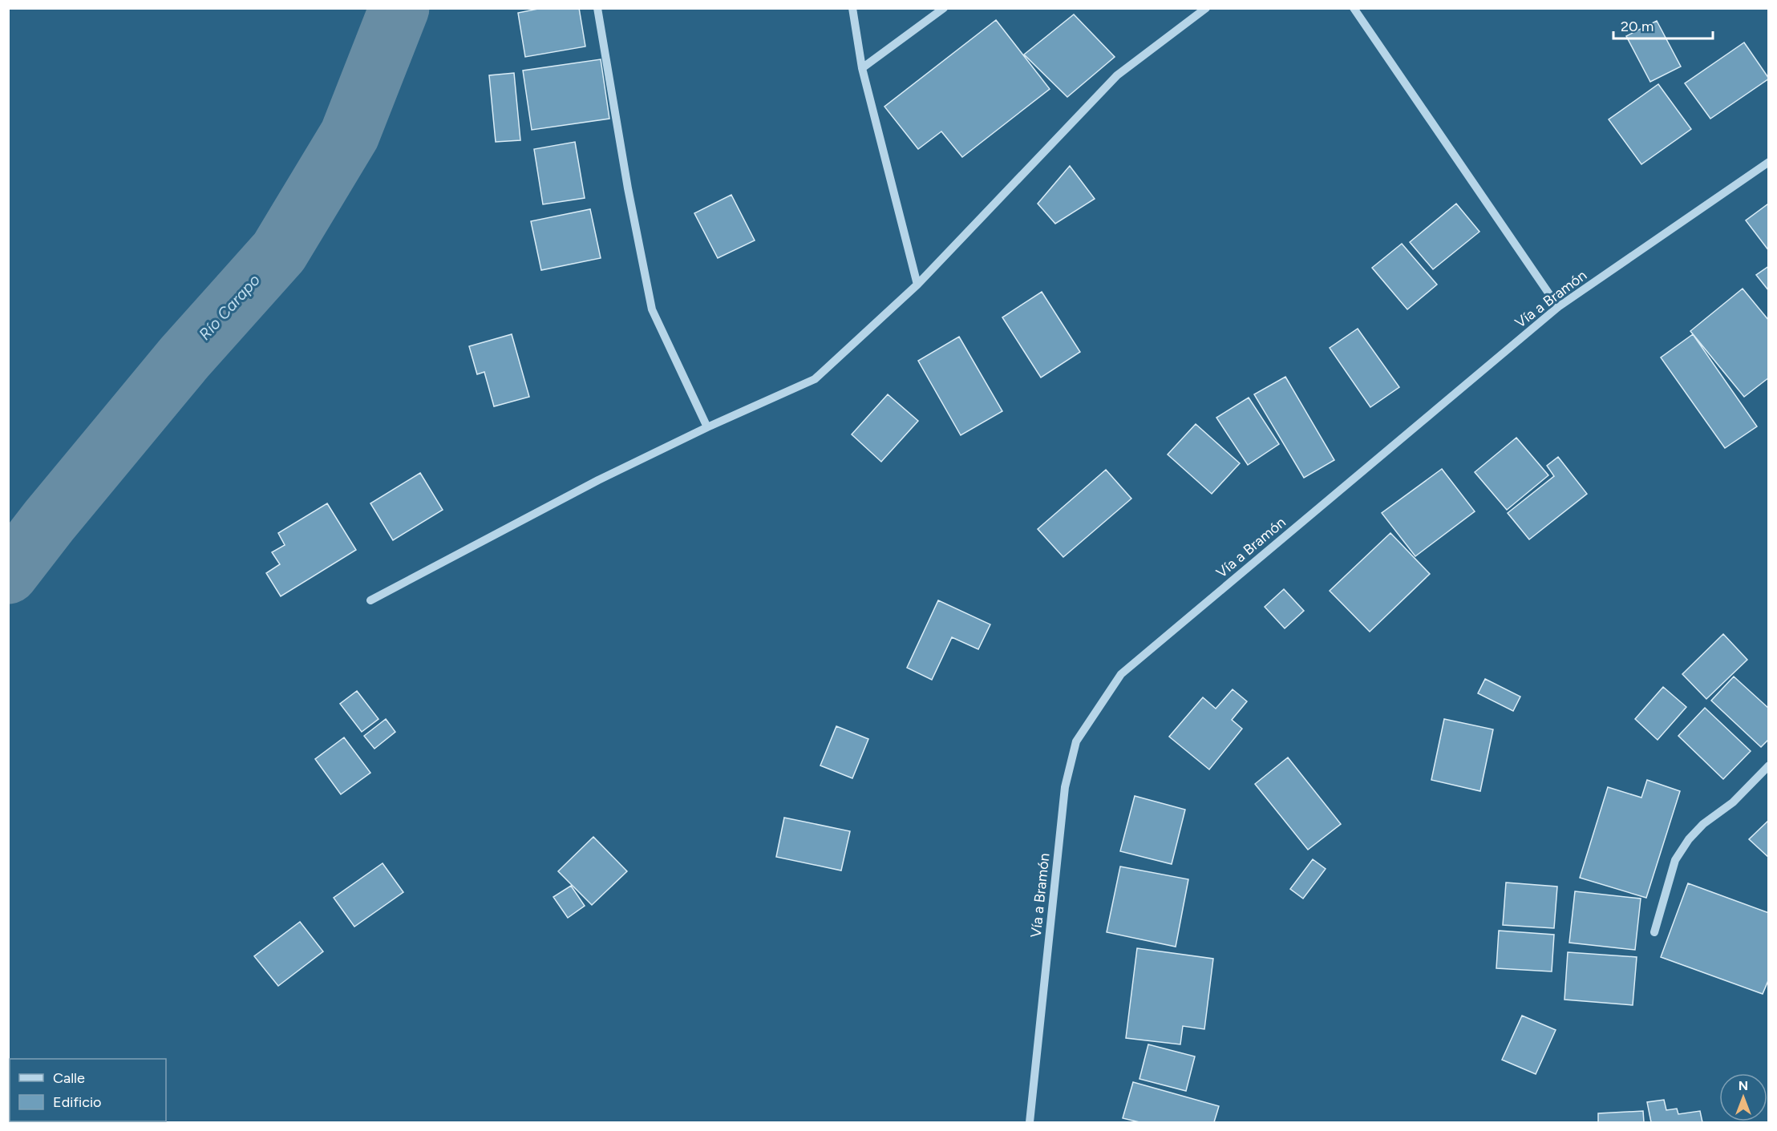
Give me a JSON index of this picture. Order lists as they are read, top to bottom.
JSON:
{
  "streets": {
    "street": ["Vía a Bramón"]
  },
  "water": ["Río Carapo"],
  "legend": ["Calle", "Edificio"],
  "scale_bar": "20 m",
  "north": "top"
}
